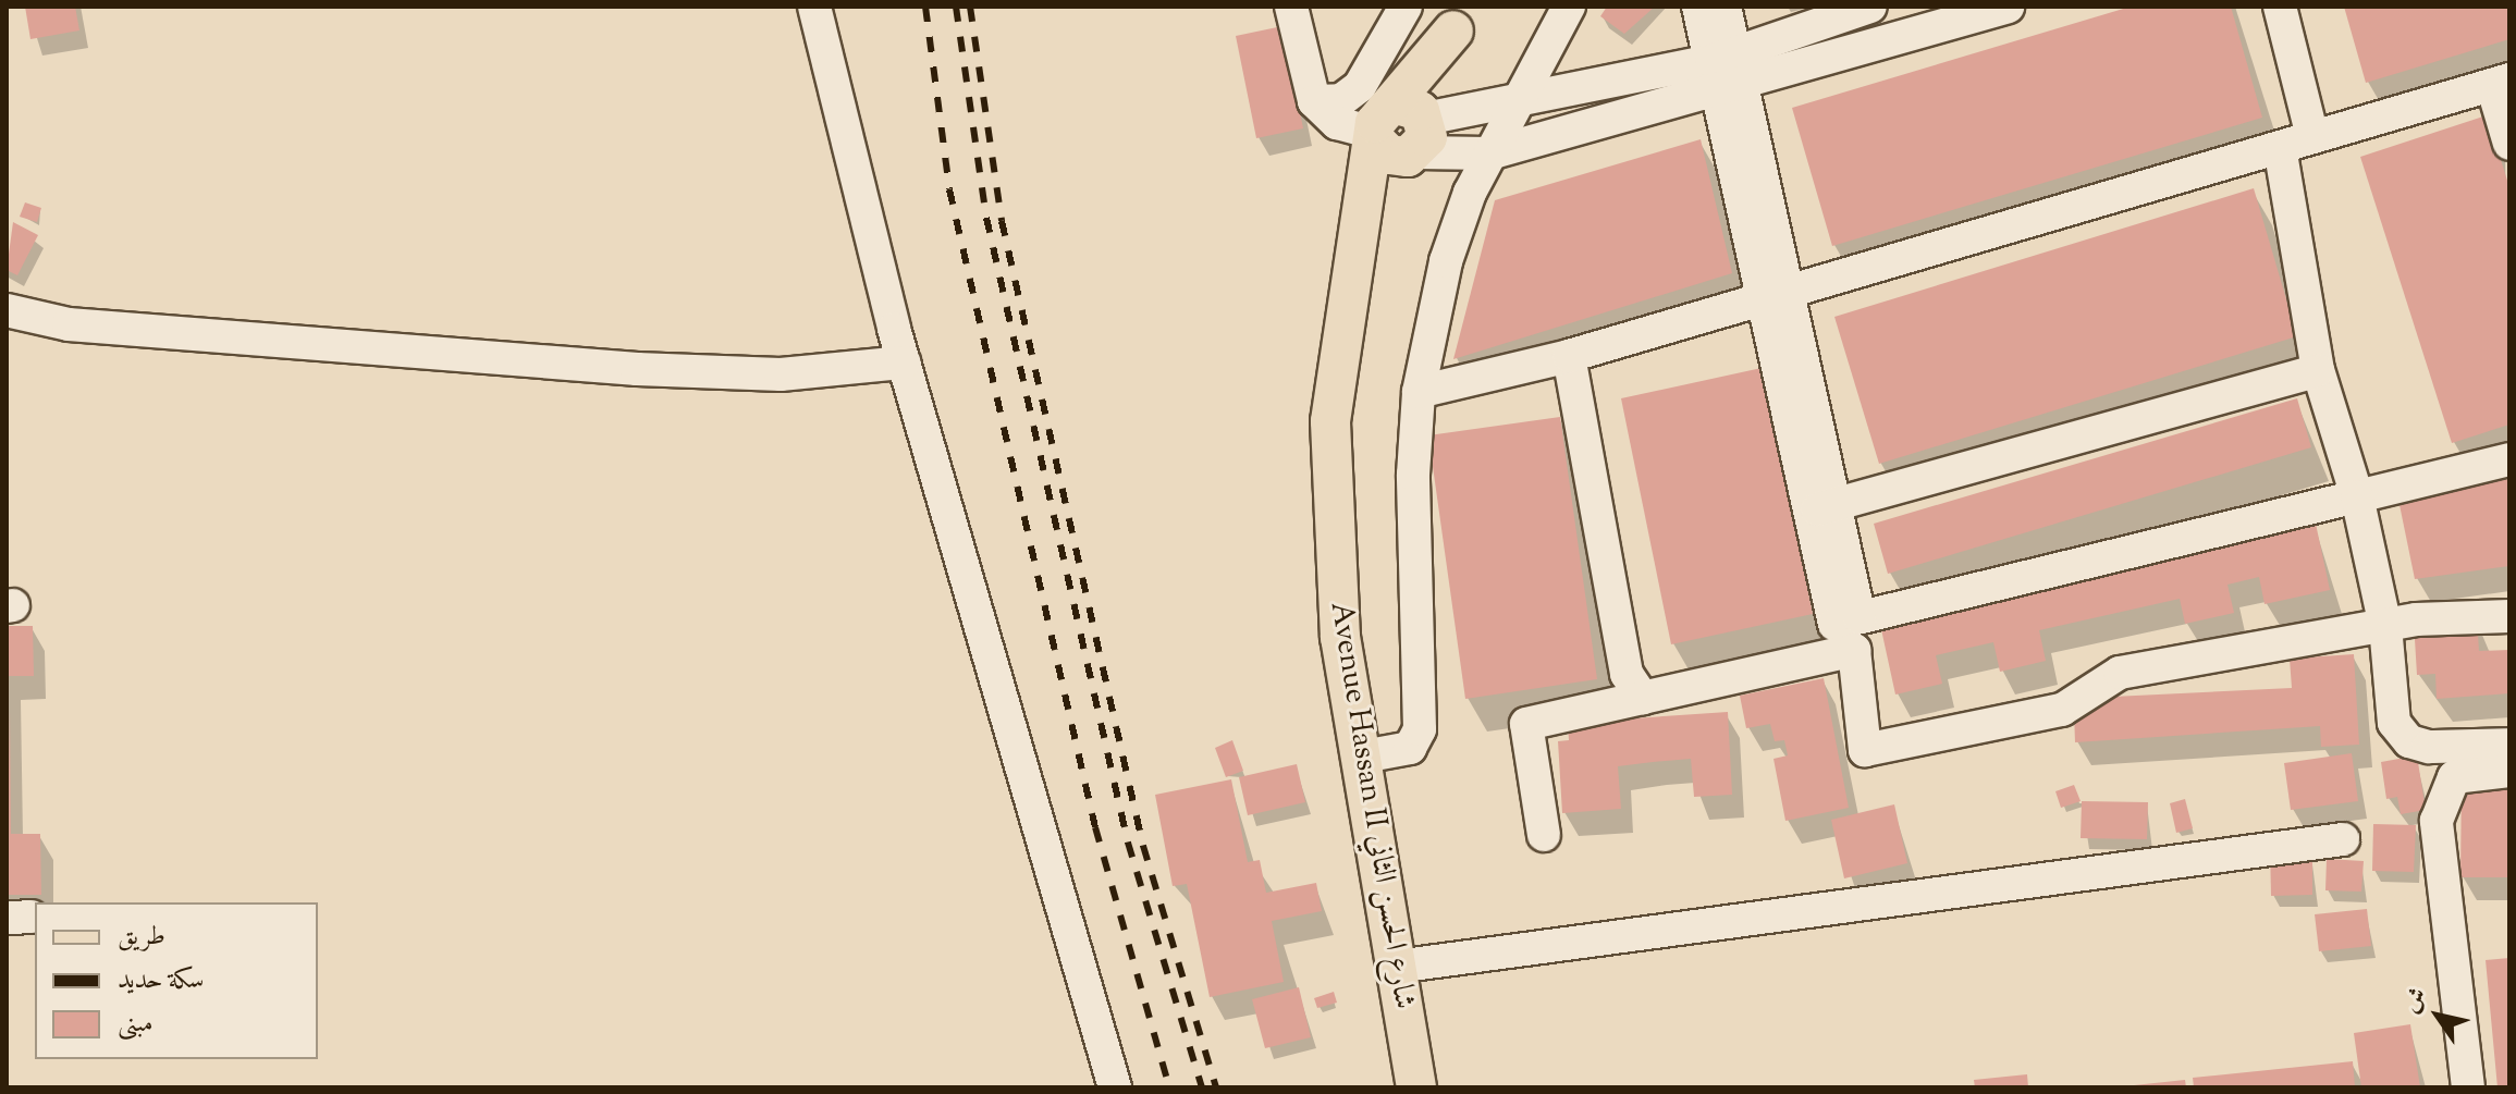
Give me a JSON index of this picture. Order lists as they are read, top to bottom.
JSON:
{
  "streets": {
    "main road": ["Avenue Hassan II شارع الحسن الثاني"]
  },
  "legend": ["طريق", "سكة حديد", "مبنى"],
  "north": "top left"
}
